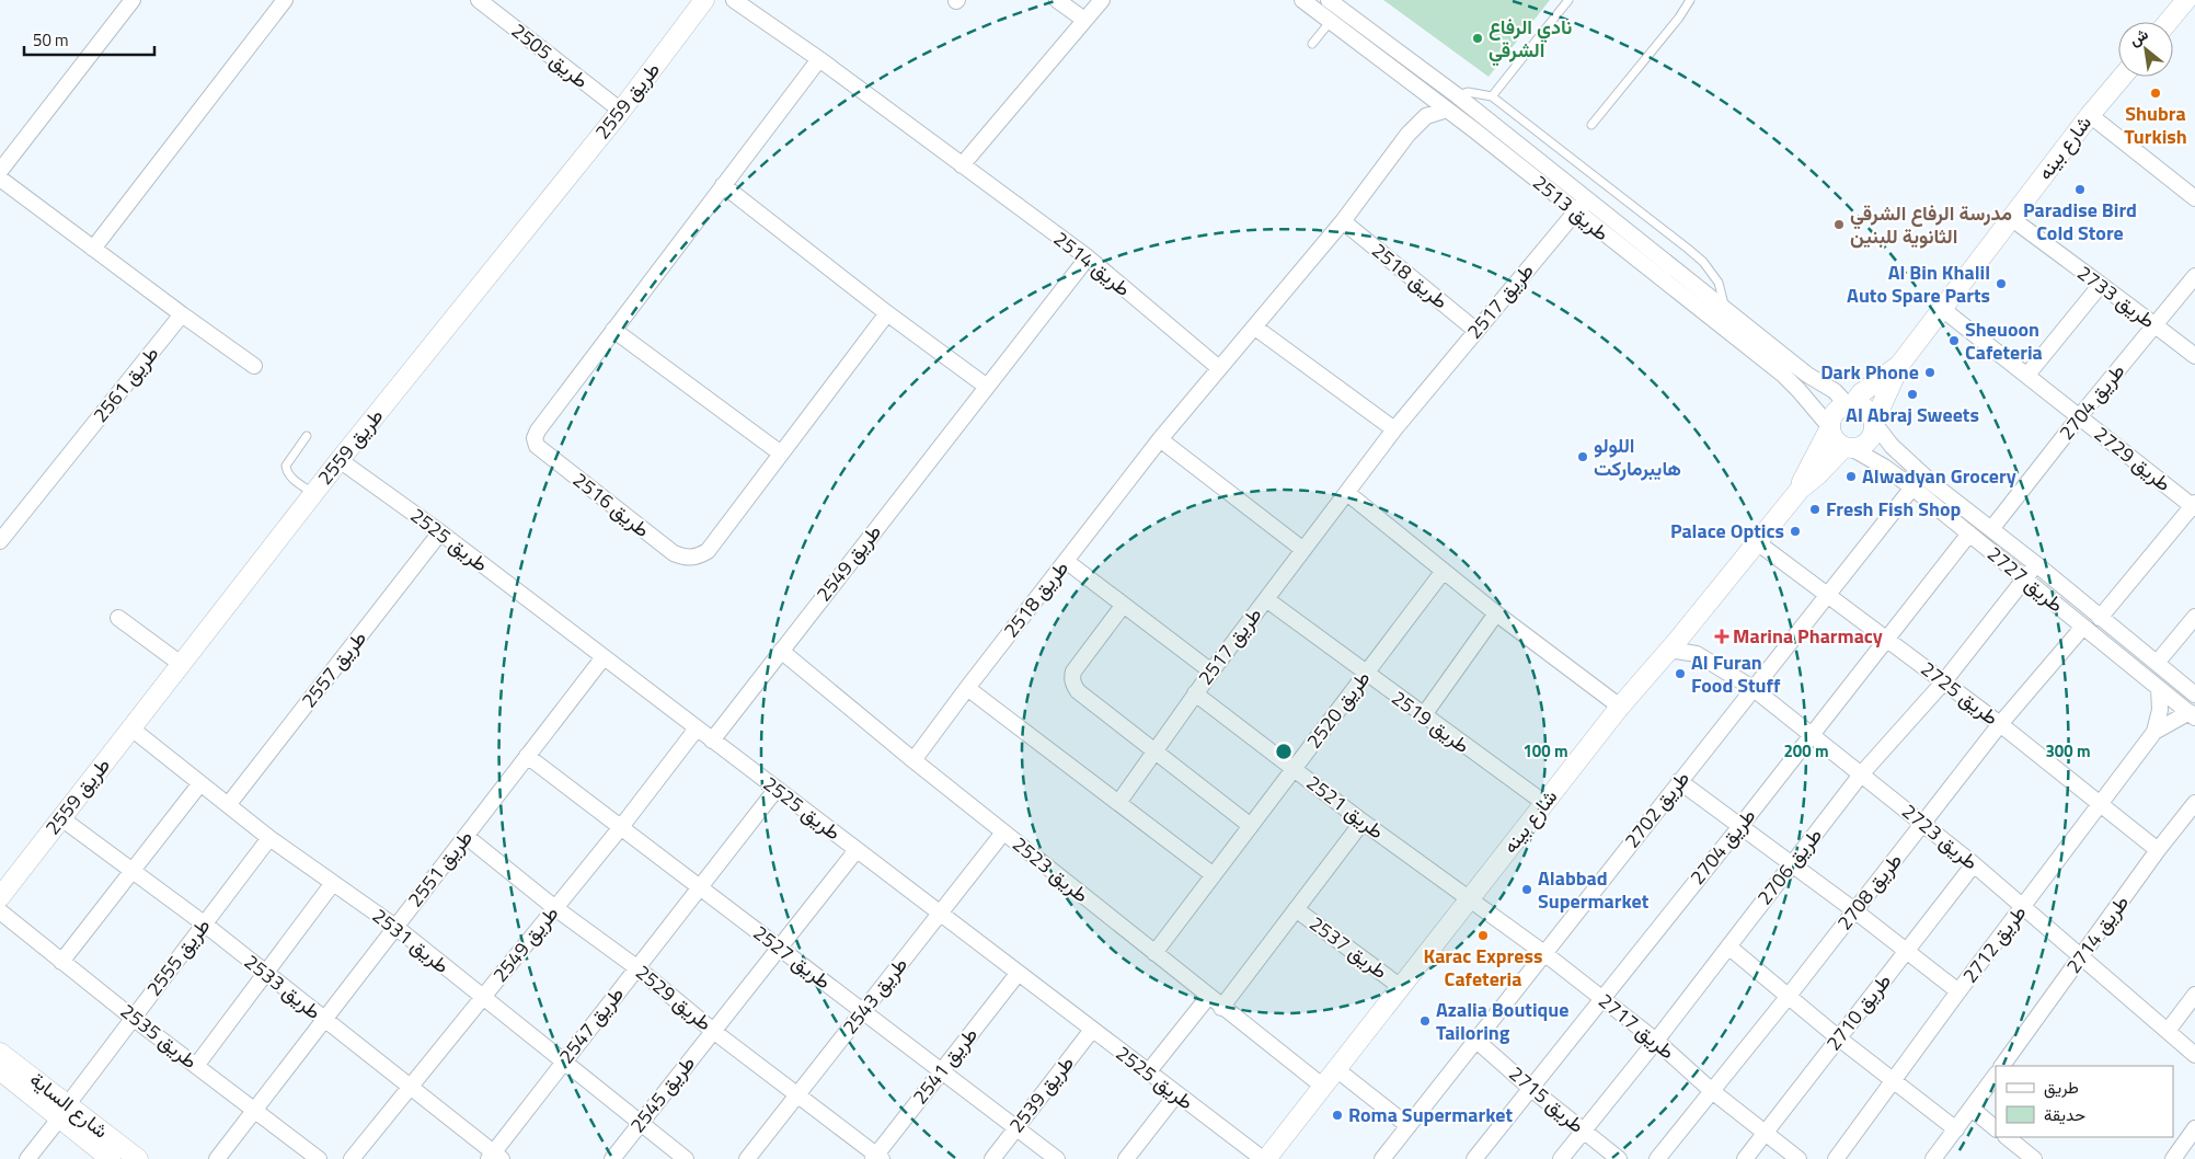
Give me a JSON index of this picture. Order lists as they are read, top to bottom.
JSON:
{
  "streets": {
    "street": [
      "طريق 2505",
      "طريق 2559",
      "شارع بينه",
      "طريق 2513",
      "طريق 2514",
      "طريق 2518",
      "طريق 2733",
      "طريق 2517",
      "طريق 2561",
      "طريق 2704",
      "طريق 2729",
      "طريق 2516",
      "طريق 2525",
      "طريق 2549",
      "طريق 2727",
      "طريق 2557",
      "طريق 2725",
      "طريق 2520",
      "طريق 2519",
      "طريق 2521",
      "طريق 2702",
      "طريق 2723",
      "طريق 2706",
      "طريق 2551",
      "طريق 2523",
      "طريق 2708",
      "طريق 2714",
      "طريق 2531",
      "طريق 2712",
      "طريق 2537",
      "طريق 2555",
      "طريق 2527",
      "طريق 2533",
      "طريق 2543",
      "طريق 2529",
      "طريق 2710",
      "طريق 2547",
      "طريق 2717",
      "طريق 2535",
      "طريق 2541",
      "طريق 2545",
      "طريق 2539",
      "طريق 2715",
      "شارع الساية"
    ]
  },
  "crossings": [
    ["طريق 2505", "طريق 2559"],
    ["طريق 2559", "طريق 2525"],
    ["طريق 2559", "طريق 2531"],
    ["طريق 2559", "طريق 2533"],
    ["شارع بينه", "طريق 2513"],
    ["شارع بينه", "طريق 2733"],
    ["شارع بينه", "طريق 2729"],
    ["شارع بينه", "طريق 2525"],
    ["شارع بينه", "طريق 2727"],
    ["شارع بينه", "طريق 2725"],
    ["شارع بينه", "طريق 2519"],
    ["شارع بينه", "طريق 2521"],
    ["شارع بينه", "طريق 2723"],
    ["شارع بينه", "طريق 2523"],
    ["شارع بينه", "طريق 2537"],
    ["شارع بينه", "طريق 2717"],
    ["طريق 2513", "طريق 2518"],
    ["طريق 2513", "طريق 2517"],
    ["طريق 2513", "طريق 2727"],
    ["طريق 2514", "طريق 2518"],
    ["طريق 2514", "طريق 2516"],
    ["طريق 2514", "طريق 2549"],
    ["طريق 2518", "طريق 2517"],
    ["طريق 2518", "طريق 2523"],
    ["طريق 2733", "طريق 2704"],
    ["طريق 2517", "طريق 2519"],
    ["طريق 2517", "طريق 2521"],
    ["طريق 2704", "طريق 2729"],
    ["طريق 2704", "طريق 2727"],
    ["طريق 2704", "طريق 2725"],
    ["طريق 2704", "طريق 2723"],
    ["طريق 2704", "طريق 2717"],
    ["طريق 2704", "طريق 2715"],
    ["طريق 2525", "طريق 2549"],
    ["طريق 2525", "طريق 2557"],
    ["طريق 2525", "طريق 2551"],
    ["طريق 2525", "طريق 2543"],
    ["طريق 2525", "طريق 2547"],
    ["طريق 2525", "طريق 2541"],
    ["طريق 2525", "طريق 2545"],
    ["طريق 2525", "طريق 2539"],
    ["طريق 2549", "طريق 2523"],
    ["طريق 2549", "طريق 2531"],
    ["طريق 2549", "طريق 2527"],
    ["طريق 2549", "طريق 2533"],
    ["طريق 2549", "طريق 2529"],
    ["طريق 2727", "طريق 2702"],
    ["طريق 2727", "طريق 2706"],
    ["طريق 2727", "طريق 2708"],
    ["طريق 2727", "طريق 2712"],
    ["طريق 2557", "طريق 2531"],
    ["طريق 2725", "طريق 2702"],
    ["طريق 2725", "طريق 2706"],
    ["طريق 2725", "طريق 2708"],
    ["طريق 2725", "طريق 2714"],
    ["طريق 2725", "طريق 2712"],
    ["طريق 2520", "طريق 2519"],
    ["طريق 2520", "طريق 2521"],
    ["طريق 2520", "طريق 2523"],
    ["طريق 2521", "طريق 2537"],
    ["طريق 2521", "طريق 2717"],
    ["طريق 2702", "طريق 2723"],
    ["طريق 2702", "طريق 2717"],
    ["طريق 2702", "طريق 2715"],
    ["طريق 2723", "طريق 2706"],
    ["طريق 2723", "طريق 2708"],
    ["طريق 2723", "طريق 2714"],
    ["طريق 2723", "طريق 2712"],
    ["طريق 2723", "طريق 2710"],
    ["طريق 2706", "طريق 2717"],
    ["طريق 2706", "طريق 2715"],
    ["طريق 2551", "طريق 2531"],
    ["طريق 2551", "طريق 2527"],
    ["طريق 2551", "طريق 2533"],
    ["طريق 2551", "طريق 2529"],
    ["طريق 2551", "طريق 2535"],
    ["طريق 2523", "طريق 2537"],
    ["طريق 2523", "طريق 2543"],
    ["طريق 2708", "طريق 2717"],
    ["طريق 2531", "طريق 2555"],
    ["طريق 2531", "طريق 2547"],
    ["طريق 2531", "طريق 2545"],
    ["طريق 2555", "طريق 2533"],
    ["طريق 2555", "طريق 2535"],
    ["طريق 2555", "شارع الساية"],
    ["طريق 2527", "طريق 2543"],
    ["طريق 2527", "طريق 2547"],
    ["طريق 2527", "طريق 2541"],
    ["طريق 2527", "طريق 2545"],
    ["طريق 2527", "طريق 2539"],
    ["طريق 2533", "طريق 2547"],
    ["طريق 2543", "طريق 2529"],
    ["طريق 2529", "طريق 2547"],
    ["طريق 2529", "طريق 2541"],
    ["طريق 2529", "طريق 2545"],
    ["طريق 2710", "طريق 2717"]
  ],
  "places": {
    "other": [
      "نادي الرفاع الشرقي",
      "Shubra Turkish",
      "Paradise Bird Cold Store",
      "مدرسة الرفاع الشرقي الثانوية للبنين",
      "Al Bin Khalil Auto Spare Parts",
      "Sheuoon Cafeteria",
      "Dark Phone",
      "Al Abraj Sweets",
      "اللولو هايبرماركت",
      "Alwadyan Grocery",
      "Fresh Fish Shop",
      "Palace Optics",
      "Al Furan Food Stuff",
      "Alabbad Supermarket",
      "Karac Express Cafeteria",
      "Azalia Boutique Tailoring",
      "Roma Supermarket"
    ],
    "health": ["Marina Pharmacy"]
  },
  "legend": ["طريق", "حديقة"],
  "scale_bar": "50 m",
  "north": "top left",
  "rings": ["100 m", "200 m", "300 m"]
}
